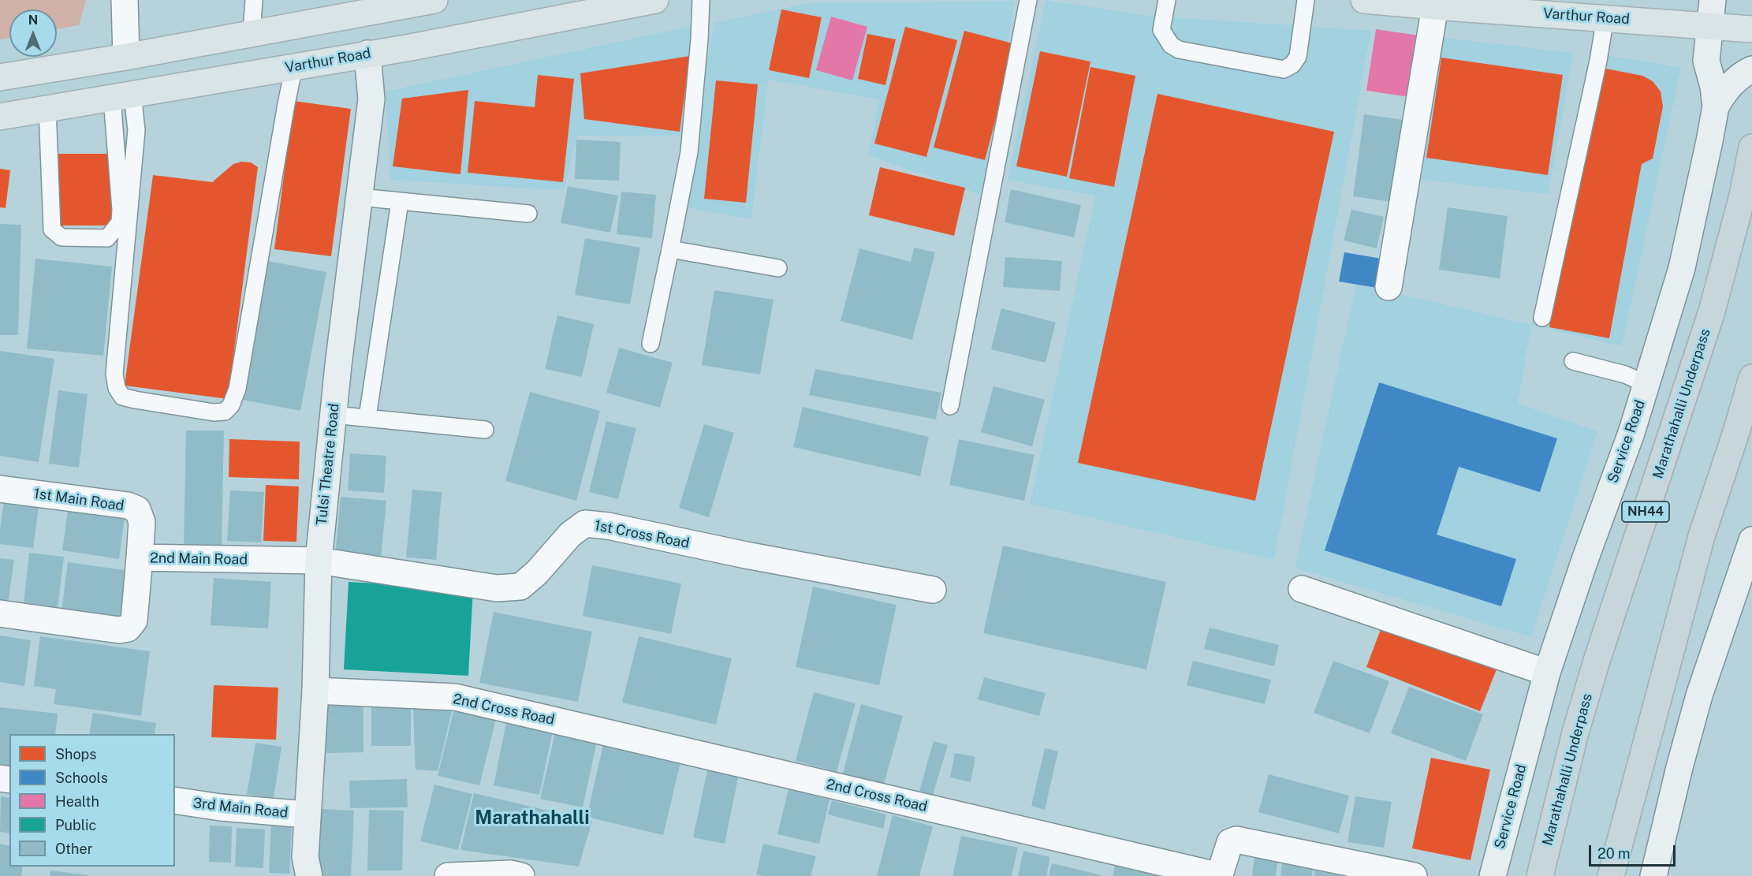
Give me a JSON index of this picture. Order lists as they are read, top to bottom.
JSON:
{
  "streets": {
    "highway": ["Marathahalli Underpass", "NH44"],
    "main road": ["Varthur Road"],
    "street": [
      "Service Road",
      "Tulsi Theatre Road",
      "1st Main Road",
      "1st Cross Road",
      "2nd Main Road",
      "2nd Cross Road",
      "3rd Main Road"
    ]
  },
  "crossings": [
    ["Varthur Road", "Service Road"],
    ["Varthur Road", "Tulsi Theatre Road"],
    ["Tulsi Theatre Road", "1st Cross Road"],
    ["Tulsi Theatre Road", "2nd Main Road"],
    ["Tulsi Theatre Road", "2nd Cross Road"],
    ["Tulsi Theatre Road", "3rd Main Road"],
    ["1st Main Road", "2nd Main Road"],
    ["1st Cross Road", "2nd Main Road"]
  ],
  "districts": ["Marathahalli"],
  "legend": [
    "Shops",
    "Schools",
    "Health",
    "Public",
    "Other"
  ],
  "scale_bar": "20 m",
  "north": "top"
}
